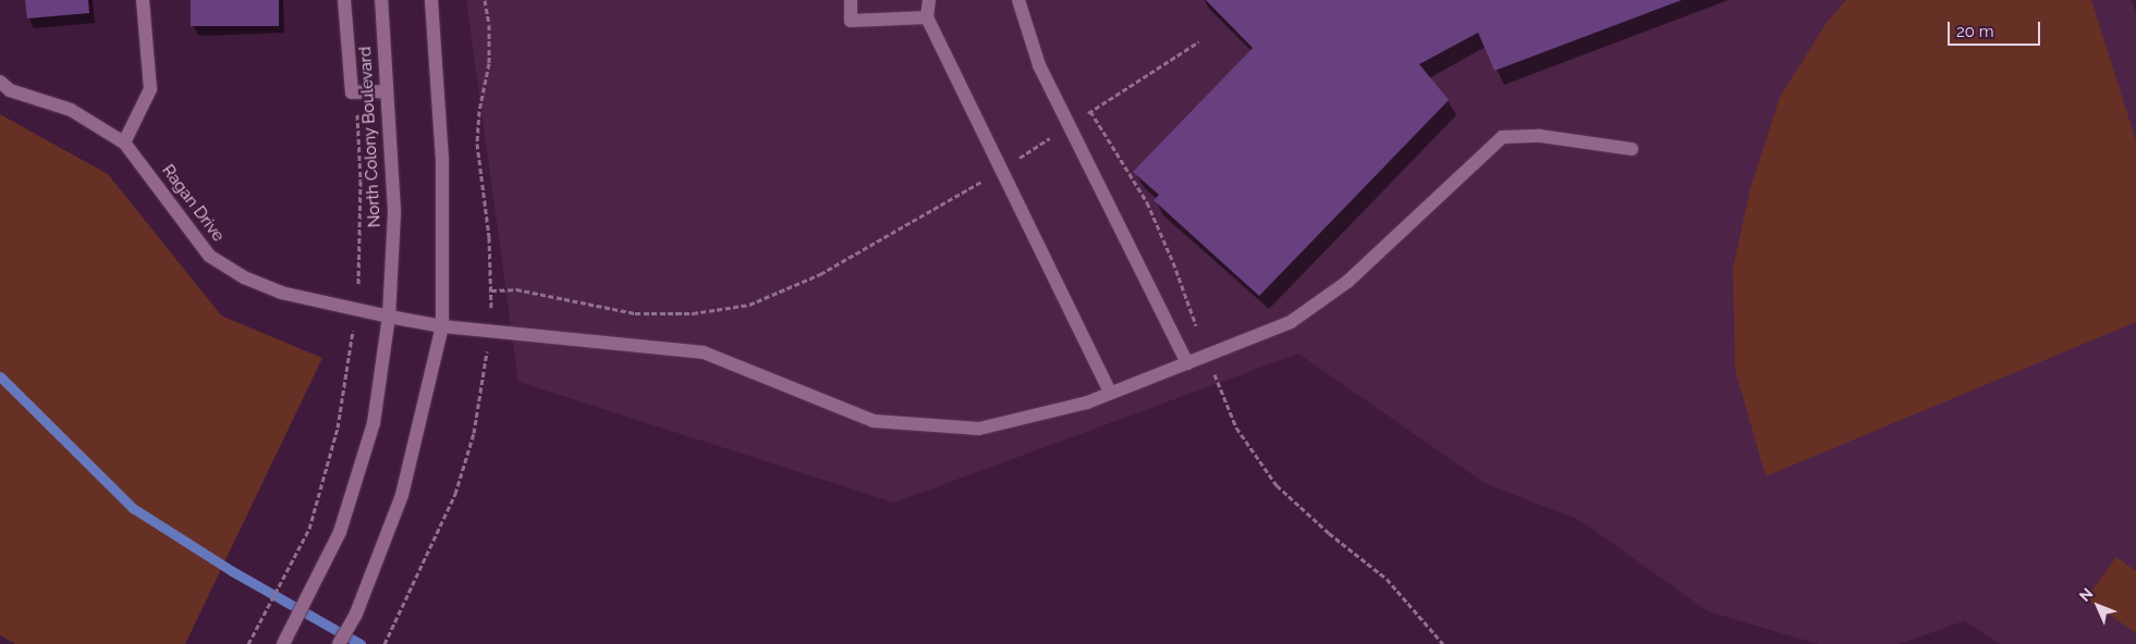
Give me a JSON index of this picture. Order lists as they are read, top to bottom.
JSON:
{
  "streets": {
    "main road": ["North Colony Boulevard", "Ragan Drive"]
  },
  "crossings": [
    ["North Colony Boulevard", "Ragan Drive"]
  ],
  "scale_bar": "20 m",
  "north": "top left"
}
